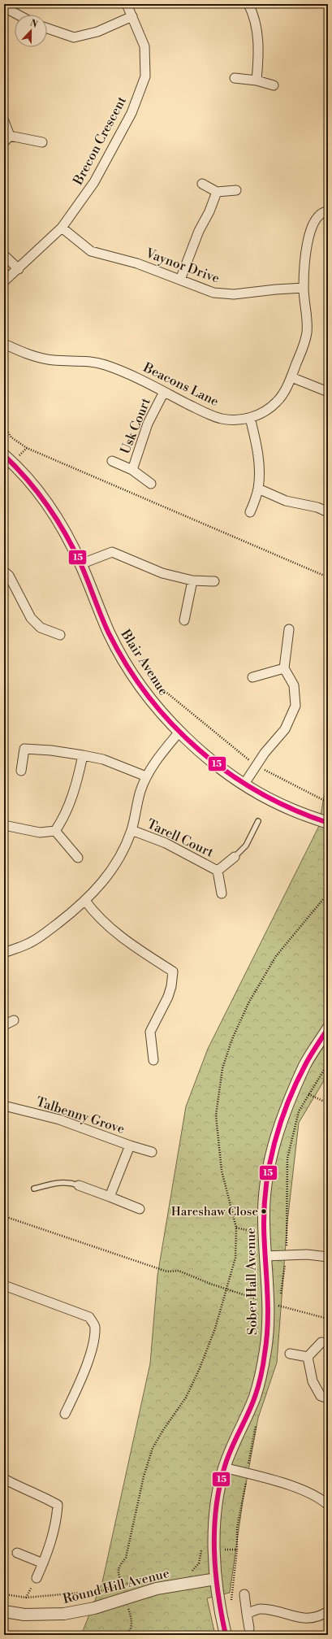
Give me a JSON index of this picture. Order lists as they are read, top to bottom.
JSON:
{
  "streets": {
    "street": [
      "Brecon Crescent",
      "Vaynor Drive",
      "Beacons Lane",
      "Usk Court",
      "Blair Avenue",
      "Tarell Court",
      "Talbenny Grove",
      "Sober Hall Avenue",
      "Round Hill Avenue"
    ]
  },
  "crossings": [
    ["Brecon Crescent", "Vaynor Drive"],
    ["Vaynor Drive", "Beacons Lane"],
    ["Beacons Lane", "Usk Court"],
    ["Sober Hall Avenue", "Round Hill Avenue"]
  ],
  "places": ["Hareshaw Close"],
  "lines": ["transit line 15"],
  "north": "top"
}
